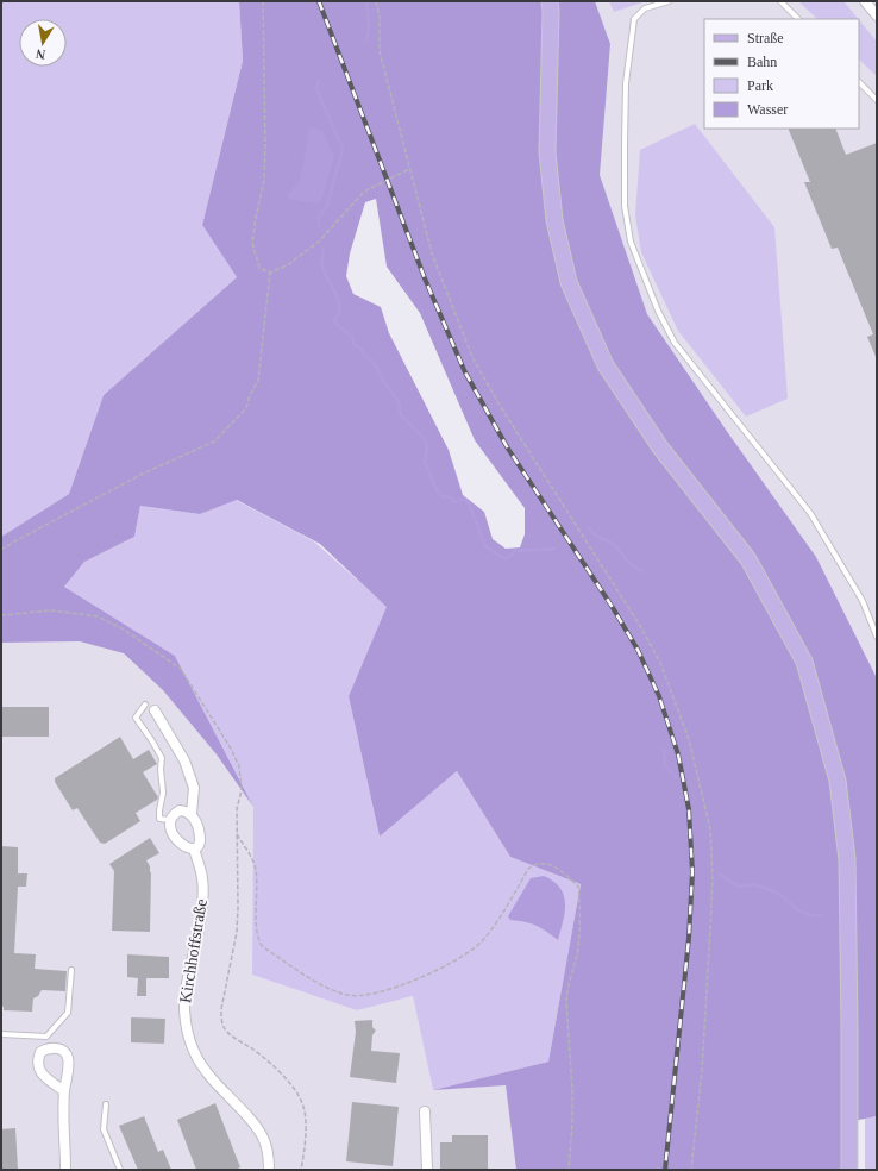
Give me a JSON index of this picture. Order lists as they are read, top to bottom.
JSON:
{
  "streets": {
    "street": ["Kirchhoffstraße"]
  },
  "legend": [
    "Straße",
    "Bahn",
    "Park",
    "Wasser"
  ],
  "north": "bottom"
}
